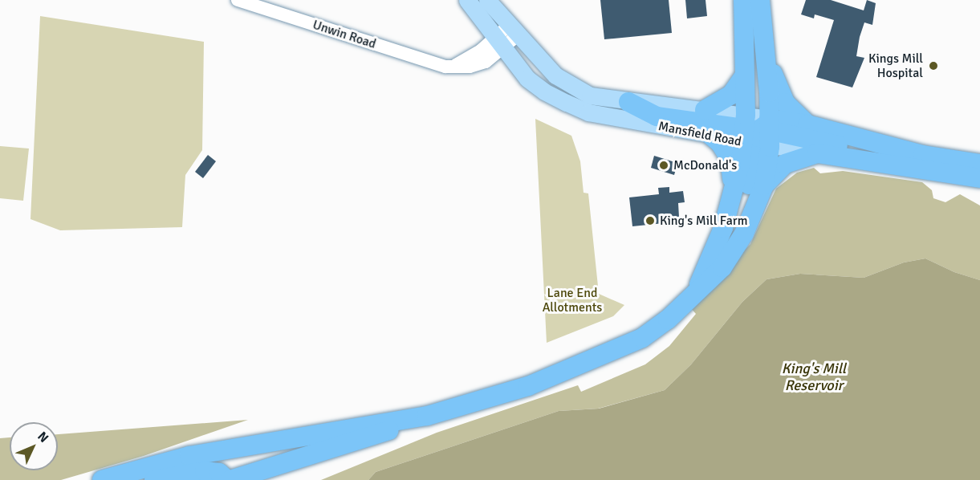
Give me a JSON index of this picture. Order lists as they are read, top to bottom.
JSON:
{
  "streets": {
    "highway": ["Mansfield Road"],
    "street": ["Unwin Road"]
  },
  "crossings": [
    ["Unwin Road", "Mansfield Road"]
  ],
  "water": ["King's Mill Reservoir"],
  "parks": ["Lane End Allotments"],
  "places": ["Kings Mill Hospital", "McDonald's", "King's Mill Farm"],
  "north": "top right"
}
